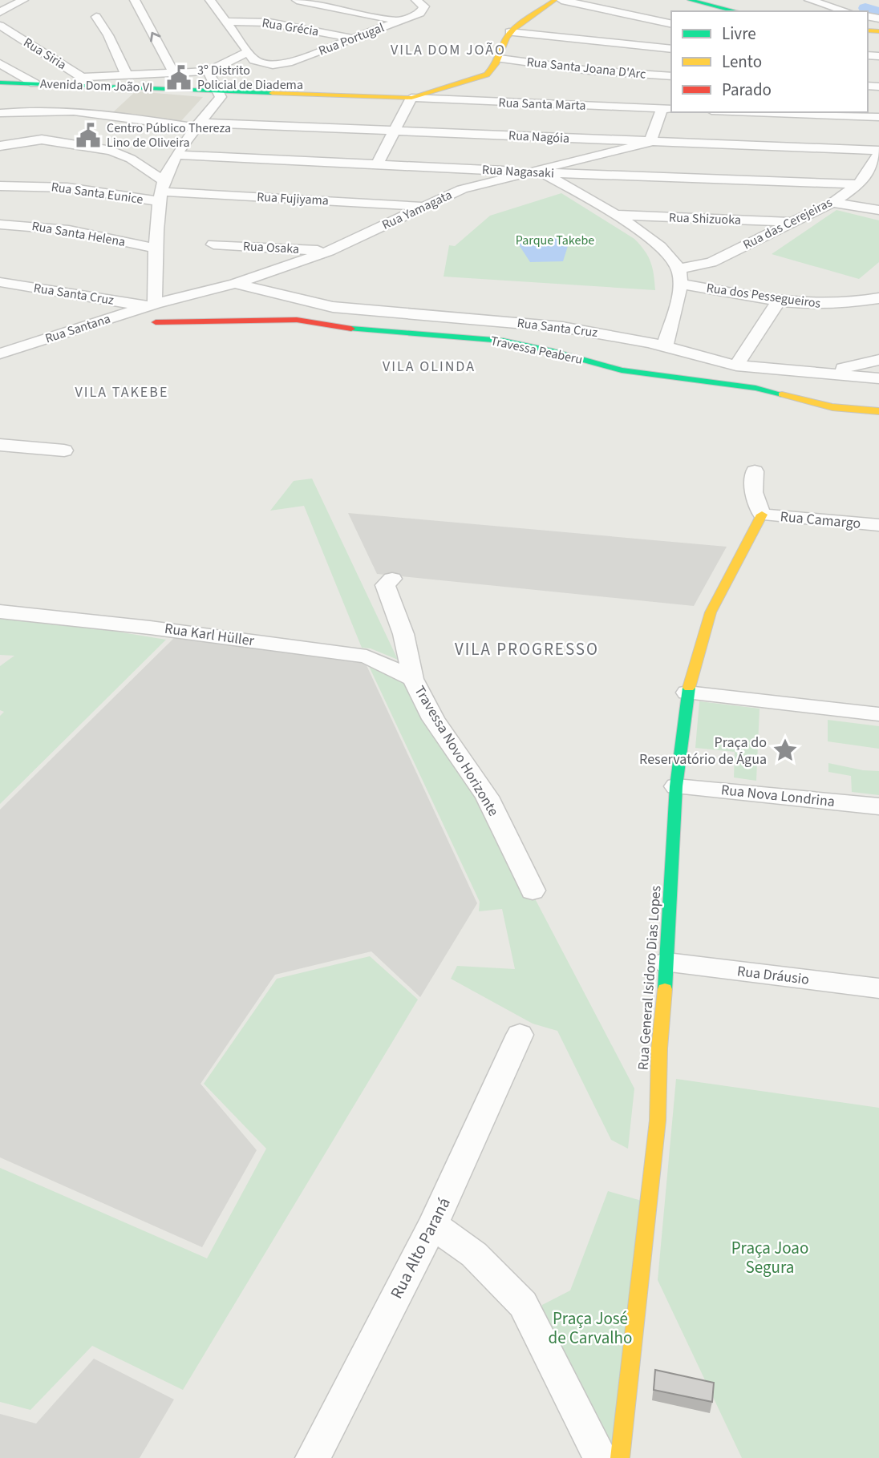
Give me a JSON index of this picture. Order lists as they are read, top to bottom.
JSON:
{
  "streets": {
    "street": [
      "Rua Grécia",
      "Rua Portugal",
      "Rua Siria",
      "Rua Santa Joana D'Arc",
      "Avenida Dom João VI",
      "Rua Santa Marta",
      "Rua Nagóia",
      "Rua Nagasaki",
      "Rua Santa Eunice",
      "Rua Fujiyama",
      "Rua Yamagata",
      "Rua Shizuoka",
      "Rua das Cerejeiras",
      "Rua Santa Helena",
      "Rua Osaka",
      "Rua Santa Cruz",
      "Rua dos Pessegueiros",
      "Rua Santana",
      "Travessa Peaberu",
      "Rua Camargo",
      "Rua Karl Hüller",
      "Travessa Novo Horizonte",
      "Rua Nova Londrina",
      "Rua Dráusio",
      "Rua General Isidoro Dias Lopes",
      "Rua Alto Paraná"
    ]
  },
  "crossings": [
    ["Rua Grécia", "Rua Portugal"],
    ["Rua Siria", "Avenida Dom João VI"],
    ["Rua Santa Joana D'Arc", "Avenida Dom João VI"],
    ["Avenida Dom João VI", "Rua Santa Marta"],
    ["Rua Nagóia", "Rua Yamagata"],
    ["Rua Nagóia", "Rua das Cerejeiras"],
    ["Rua Nagasaki", "Rua Yamagata"],
    ["Rua Nagasaki", "Rua das Cerejeiras"],
    ["Rua Santa Eunice", "Rua Fujiyama"],
    ["Rua Fujiyama", "Rua Yamagata"],
    ["Rua Yamagata", "Rua Osaka"],
    ["Rua Yamagata", "Rua Santa Cruz"],
    ["Rua Yamagata", "Rua Santana"],
    ["Rua Shizuoka", "Rua das Cerejeiras"],
    ["Rua Santa Cruz", "Rua Santana"],
    ["Rua Camargo", "Rua General Isidoro Dias Lopes"],
    ["Rua Karl Hüller", "Travessa Novo Horizonte"],
    ["Rua Nova Londrina", "Rua General Isidoro Dias Lopes"],
    ["Rua Dráusio", "Rua General Isidoro Dias Lopes"]
  ],
  "districts": [
    "VILA DOM JOÃO",
    "VILA OLINDA",
    "VILA TAKEBE",
    "VILA PROGRESSO"
  ],
  "parks": ["Parque Takebe", "Praça Joao Segura", "Praça José de Carvalho"],
  "places": {
    "public building": ["3º Distrito Policial de Diadema", "Centro Público Thereza Lino de Oliveira"],
    "place": ["Praça do Reservatório de Água"]
  },
  "legend": ["Livre", "Lento", "Parado"]
}
